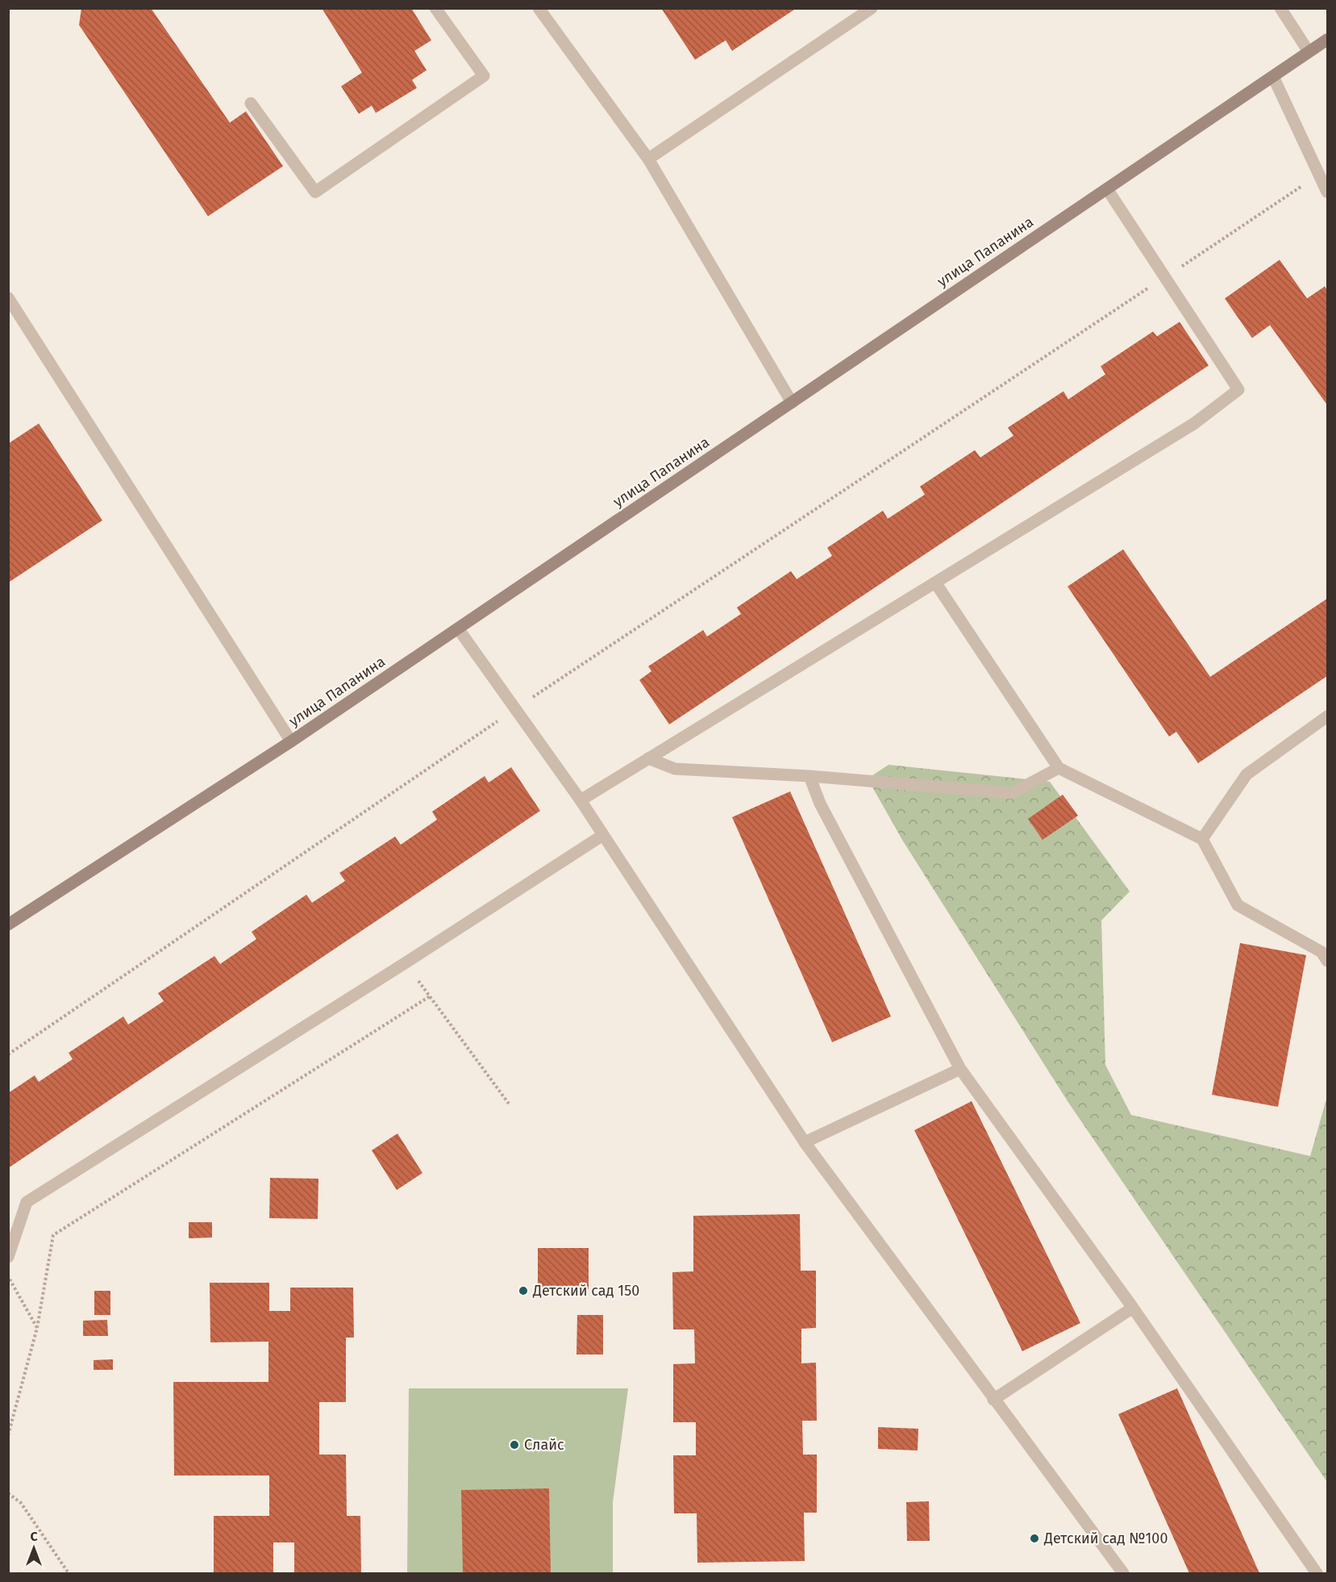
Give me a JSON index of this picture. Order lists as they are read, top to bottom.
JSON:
{
  "streets": {
    "street": ["улица Папанина"]
  },
  "places": ["Детский сад 150", "Слайс", "Детский сад №100"],
  "north": "top"
}
